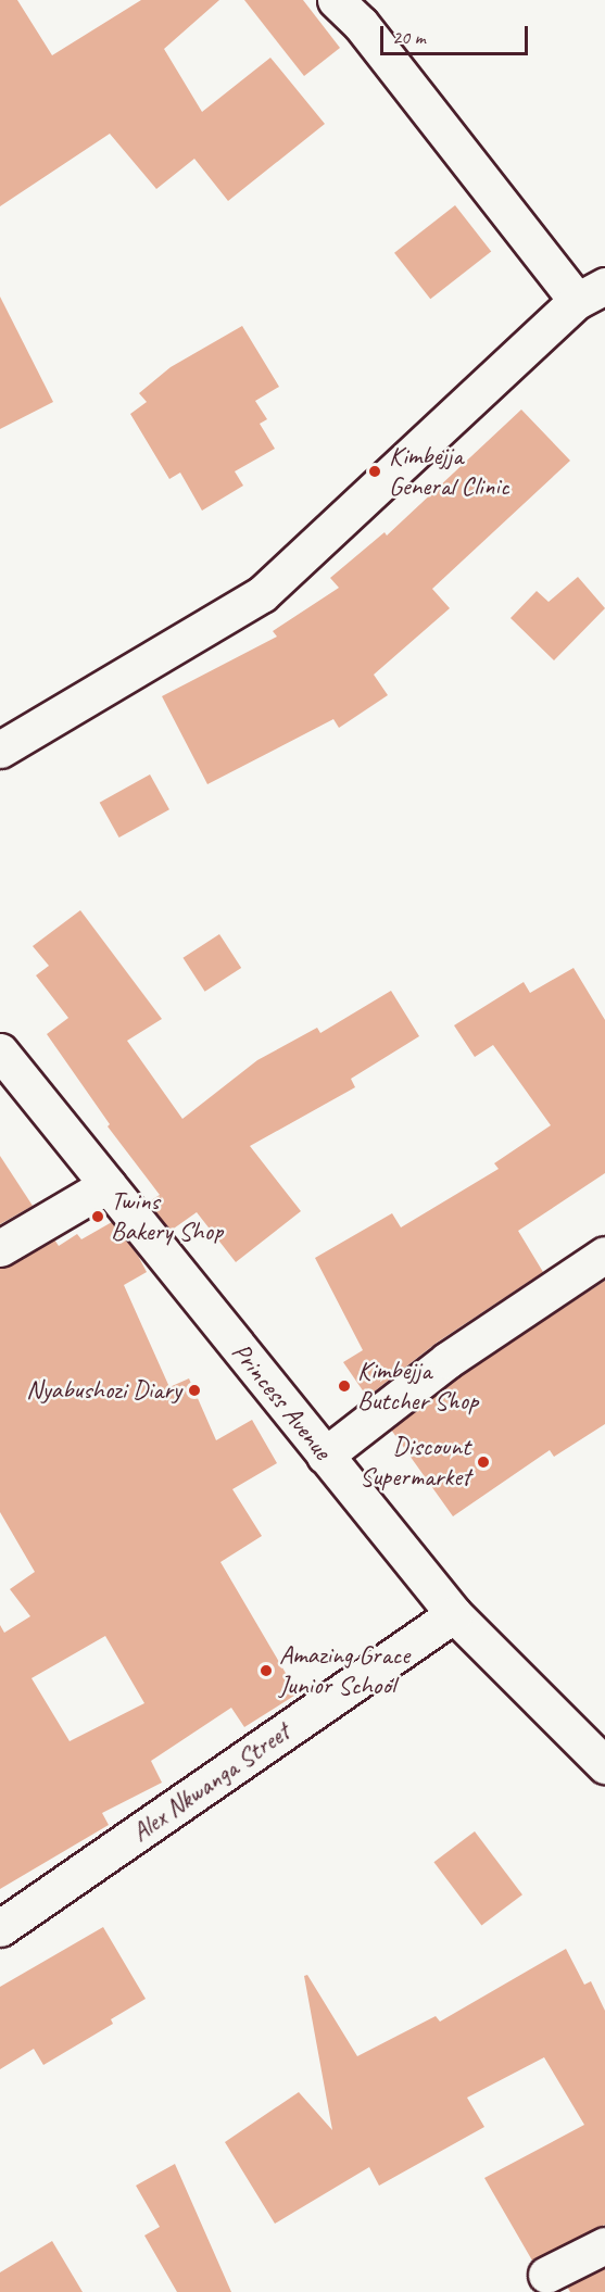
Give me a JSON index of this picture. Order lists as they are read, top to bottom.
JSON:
{
  "streets": {
    "street": ["Princess Avenue", "Alex Nkwanga Street"]
  },
  "crossings": [
    ["Princess Avenue", "Alex Nkwanga Street"]
  ],
  "places": [
    "Kimbejja General Clinic",
    "Twins Bakery Shop",
    "Kimbejja Butcher Shop",
    "Nyabushozi Diary",
    "Discount Supermarket",
    "Amazing Grace Junior School"
  ],
  "scale_bar": "20 m"
}
